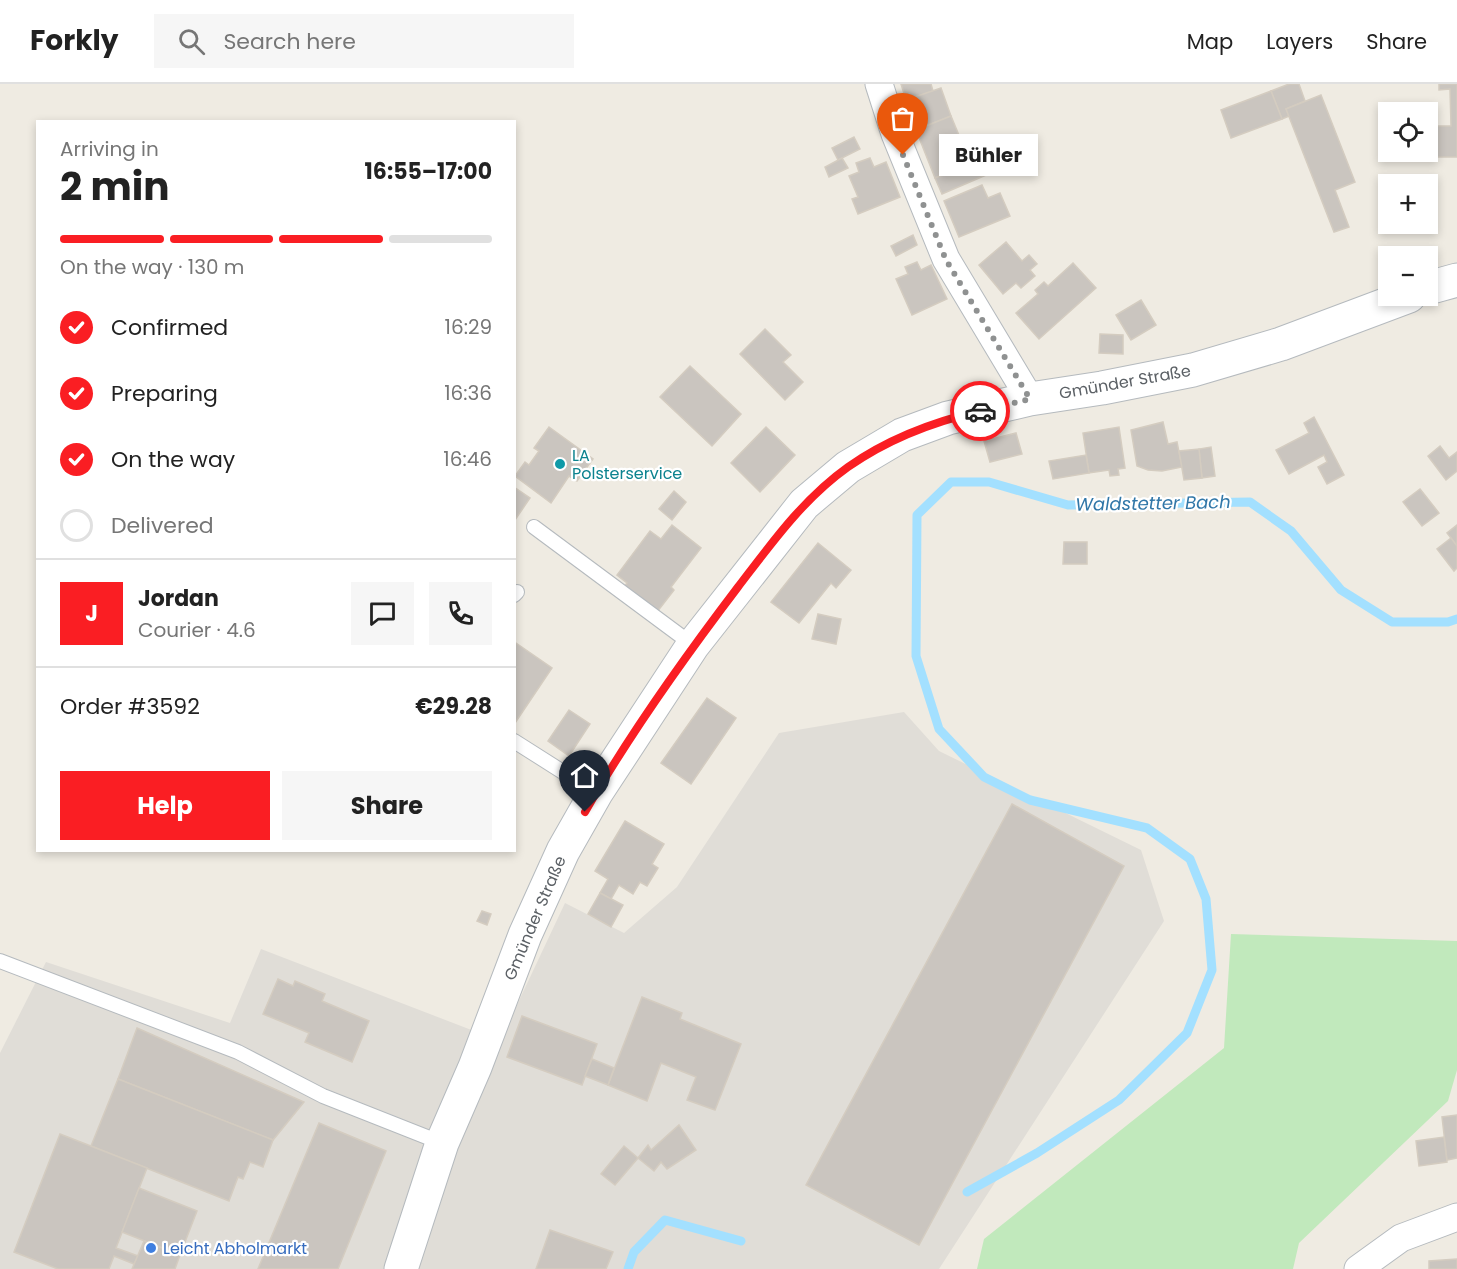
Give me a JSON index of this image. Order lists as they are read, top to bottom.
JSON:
{
  "streets": {
    "street": ["Gmünder Straße"]
  },
  "water": ["Waldstetter Bach"],
  "places": ["Bühler", "LA Polsterservice", "Leicht Abholmarkt"],
  "page": {
    "header": "Forkly",
    "search": "Search here",
    "nav": ["Map", "Layers", "Share"],
    "map_buttons": ["+", "−"],
    "heading": ["2 min", "Arriving in", "16:55–17:00"],
    "panel": [
      "Jordan",
      "Courier · 4.6",
      "Order #3592",
      "€29.28"
    ],
    "bubble": "Bühler",
    "bar": "On the way · 130 m",
    "list": [
      ["Confirmed", "16:29"],
      ["Preparing", "16:36"],
      ["On the way", "16:46"],
      "Delivered"
    ],
    "round": "J",
    "buttons": ["Help", "Share"]
  }
}
